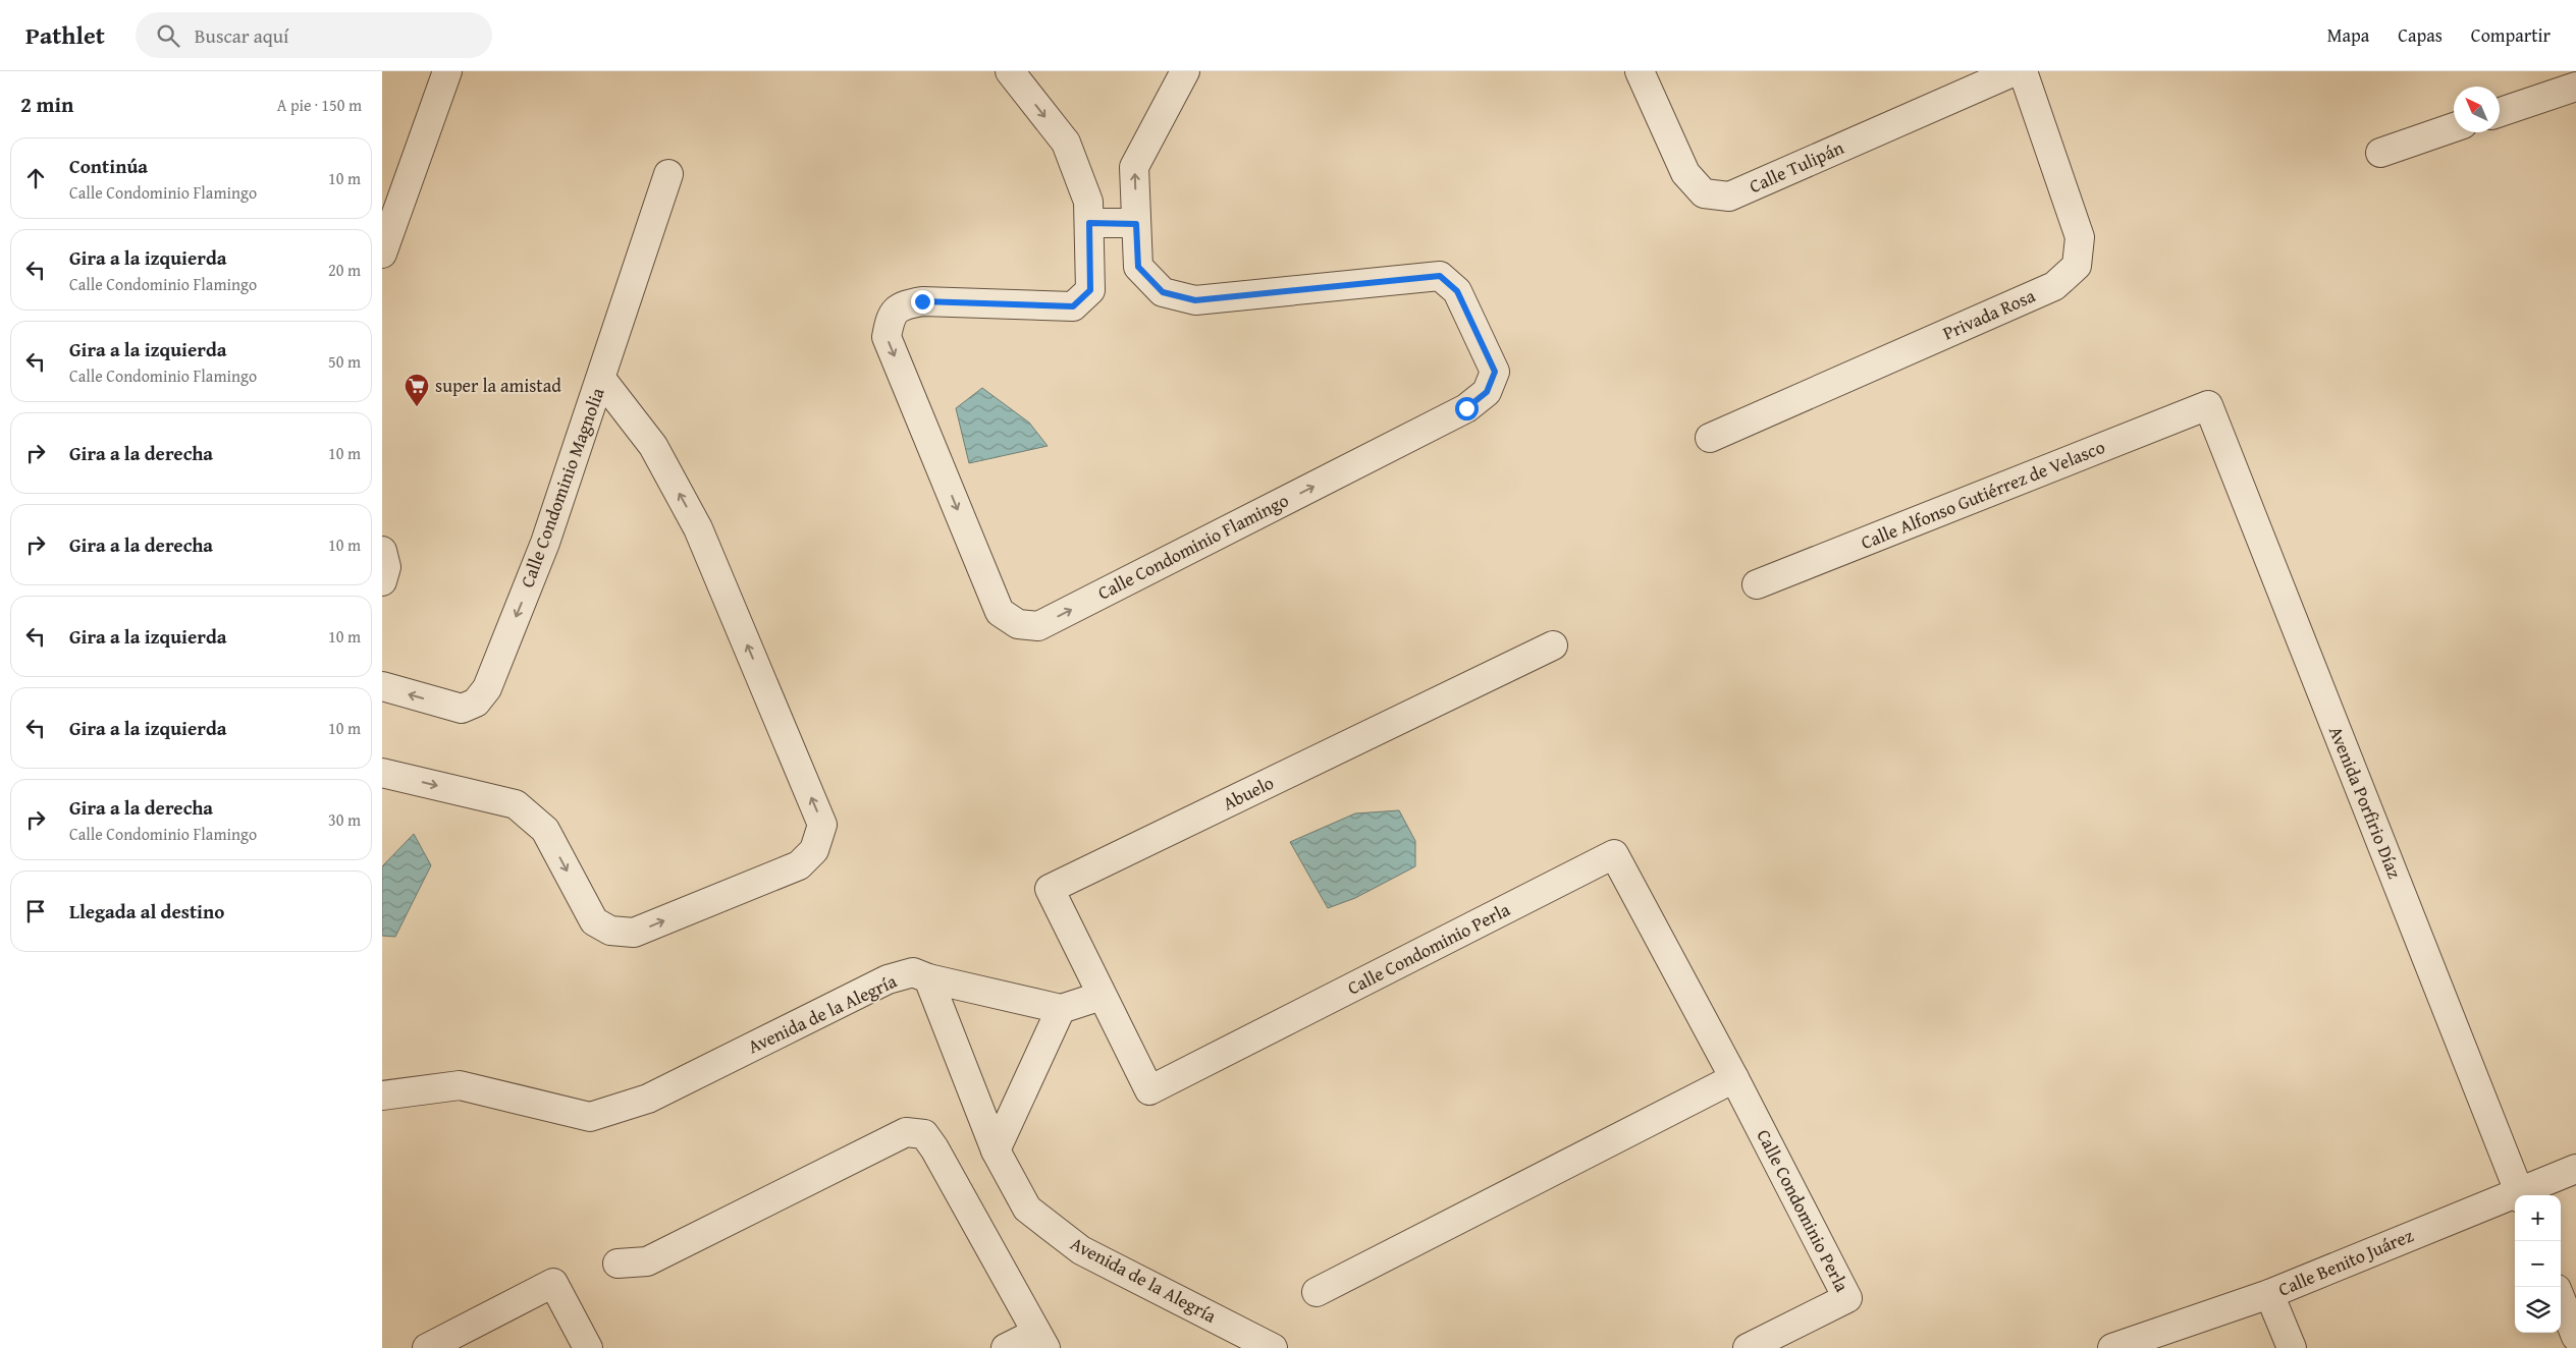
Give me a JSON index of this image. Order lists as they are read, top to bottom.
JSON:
{
  "streets": {
    "street": [
      "Calle Tulipán",
      "Privada Rosa",
      "Calle Condominio Magnolia",
      "Calle Alfonso Gutiérrez de Velasco",
      "Calle Condominio Flamingo",
      "Abuelo",
      "Avenida Porfirio Díaz",
      "Calle Condominio Perla",
      "Avenida de la Alegría",
      "Calle Benito Juárez"
    ]
  },
  "crossings": [
    ["Calle Alfonso Gutiérrez de Velasco", "Avenida Porfirio Díaz"],
    ["Abuelo", "Calle Condominio Perla"],
    ["Avenida Porfirio Díaz", "Calle Benito Juárez"]
  ],
  "one_way": ["Calle Condominio Magnolia"],
  "places": {
    "supermarket": ["super la amistad"]
  },
  "north": "top left",
  "page": {
    "header": "Pathlet",
    "search": "Buscar aquí",
    "nav": ["Mapa", "Capas", "Compartir"],
    "heading": ["2 min", "A pie · 150 m"],
    "list": [
      ["Continúa", "Calle Condominio Flamingo", "10 m"],
      ["Gira a la izquierda", "Calle Condominio Flamingo", "20 m"],
      ["Gira a la izquierda", "Calle Condominio Flamingo", "50 m"],
      ["Gira a la derecha", "10 m"],
      ["Gira a la derecha", "10 m"],
      ["Gira a la izquierda", "10 m"],
      ["Gira a la izquierda", "10 m"],
      ["Gira a la derecha", "Calle Condominio Flamingo", "30 m"],
      "Llegada al destino"
    ],
    "map_buttons": ["+", "−"]
  }
}
